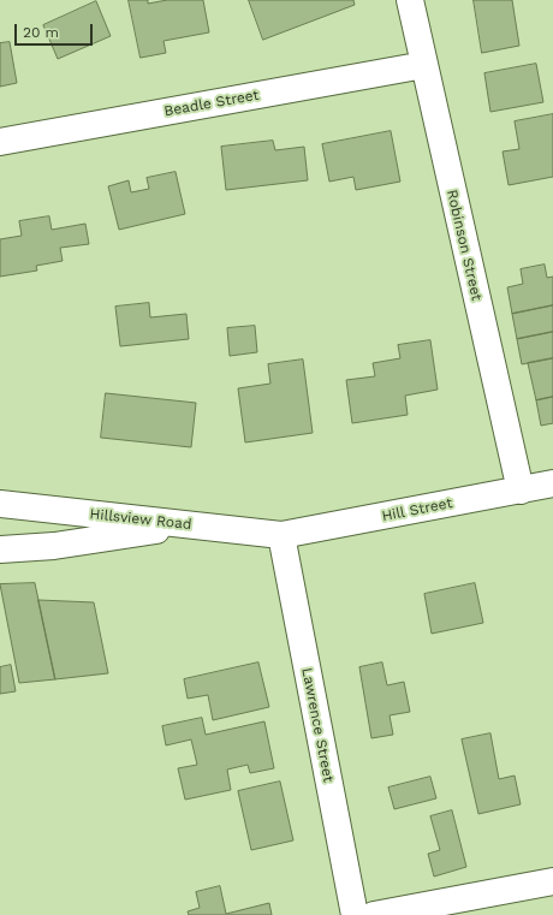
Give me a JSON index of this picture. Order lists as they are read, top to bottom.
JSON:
{
  "streets": {
    "street": [
      "Beadle Street",
      "Robinson Street",
      "Hill Street",
      "Hillsview Road",
      "Lawrence Street"
    ]
  },
  "crossings": [
    ["Beadle Street", "Robinson Street"],
    ["Robinson Street", "Hill Street"],
    ["Hill Street", "Hillsview Road"],
    ["Hill Street", "Lawrence Street"],
    ["Hillsview Road", "Lawrence Street"]
  ],
  "scale_bar": "20 m"
}
